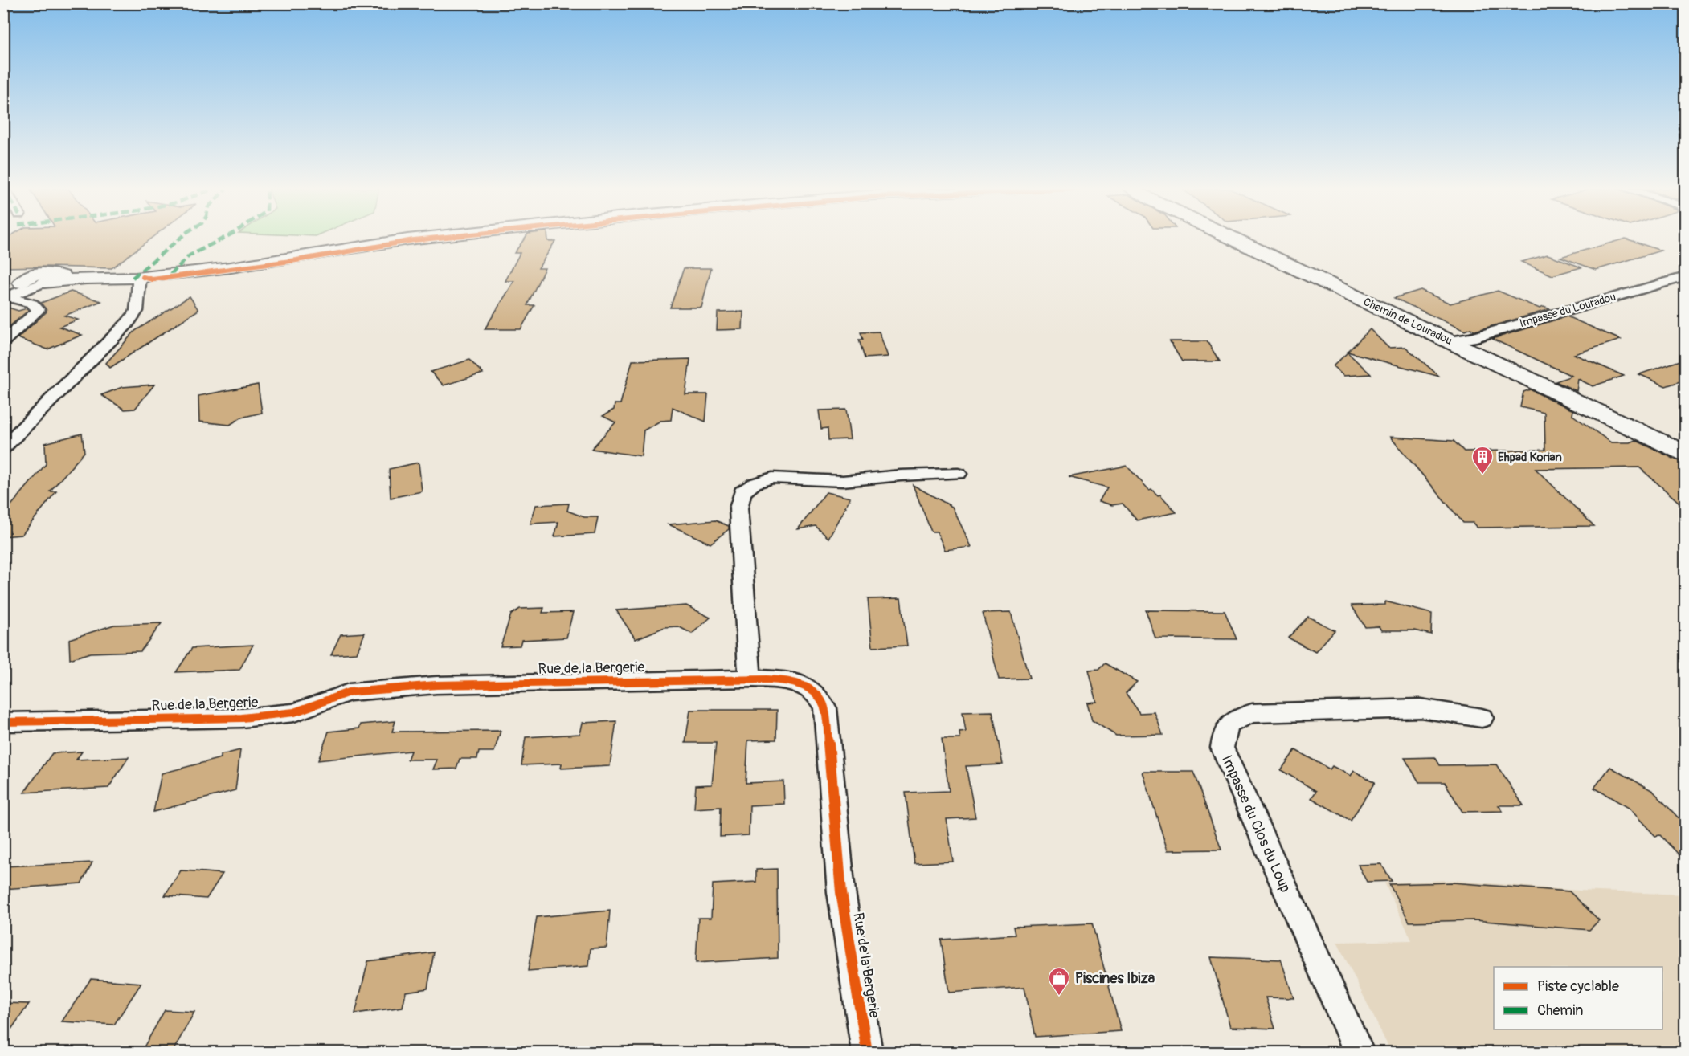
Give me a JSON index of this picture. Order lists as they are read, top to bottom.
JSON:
{
  "streets": {
    "street": [
      "Impasse du Louradou",
      "Chemin de Louradou",
      "Rue de la Bergerie",
      "Impasse du Clos du Loup"
    ]
  },
  "crossings": [
    ["Impasse du Louradou", "Chemin de Louradou"]
  ],
  "places": {
    "building": ["Ehpad Korian"],
    "shop": ["Piscines Ibiza"]
  },
  "legend": ["Piste cyclable", "Chemin"]
}
